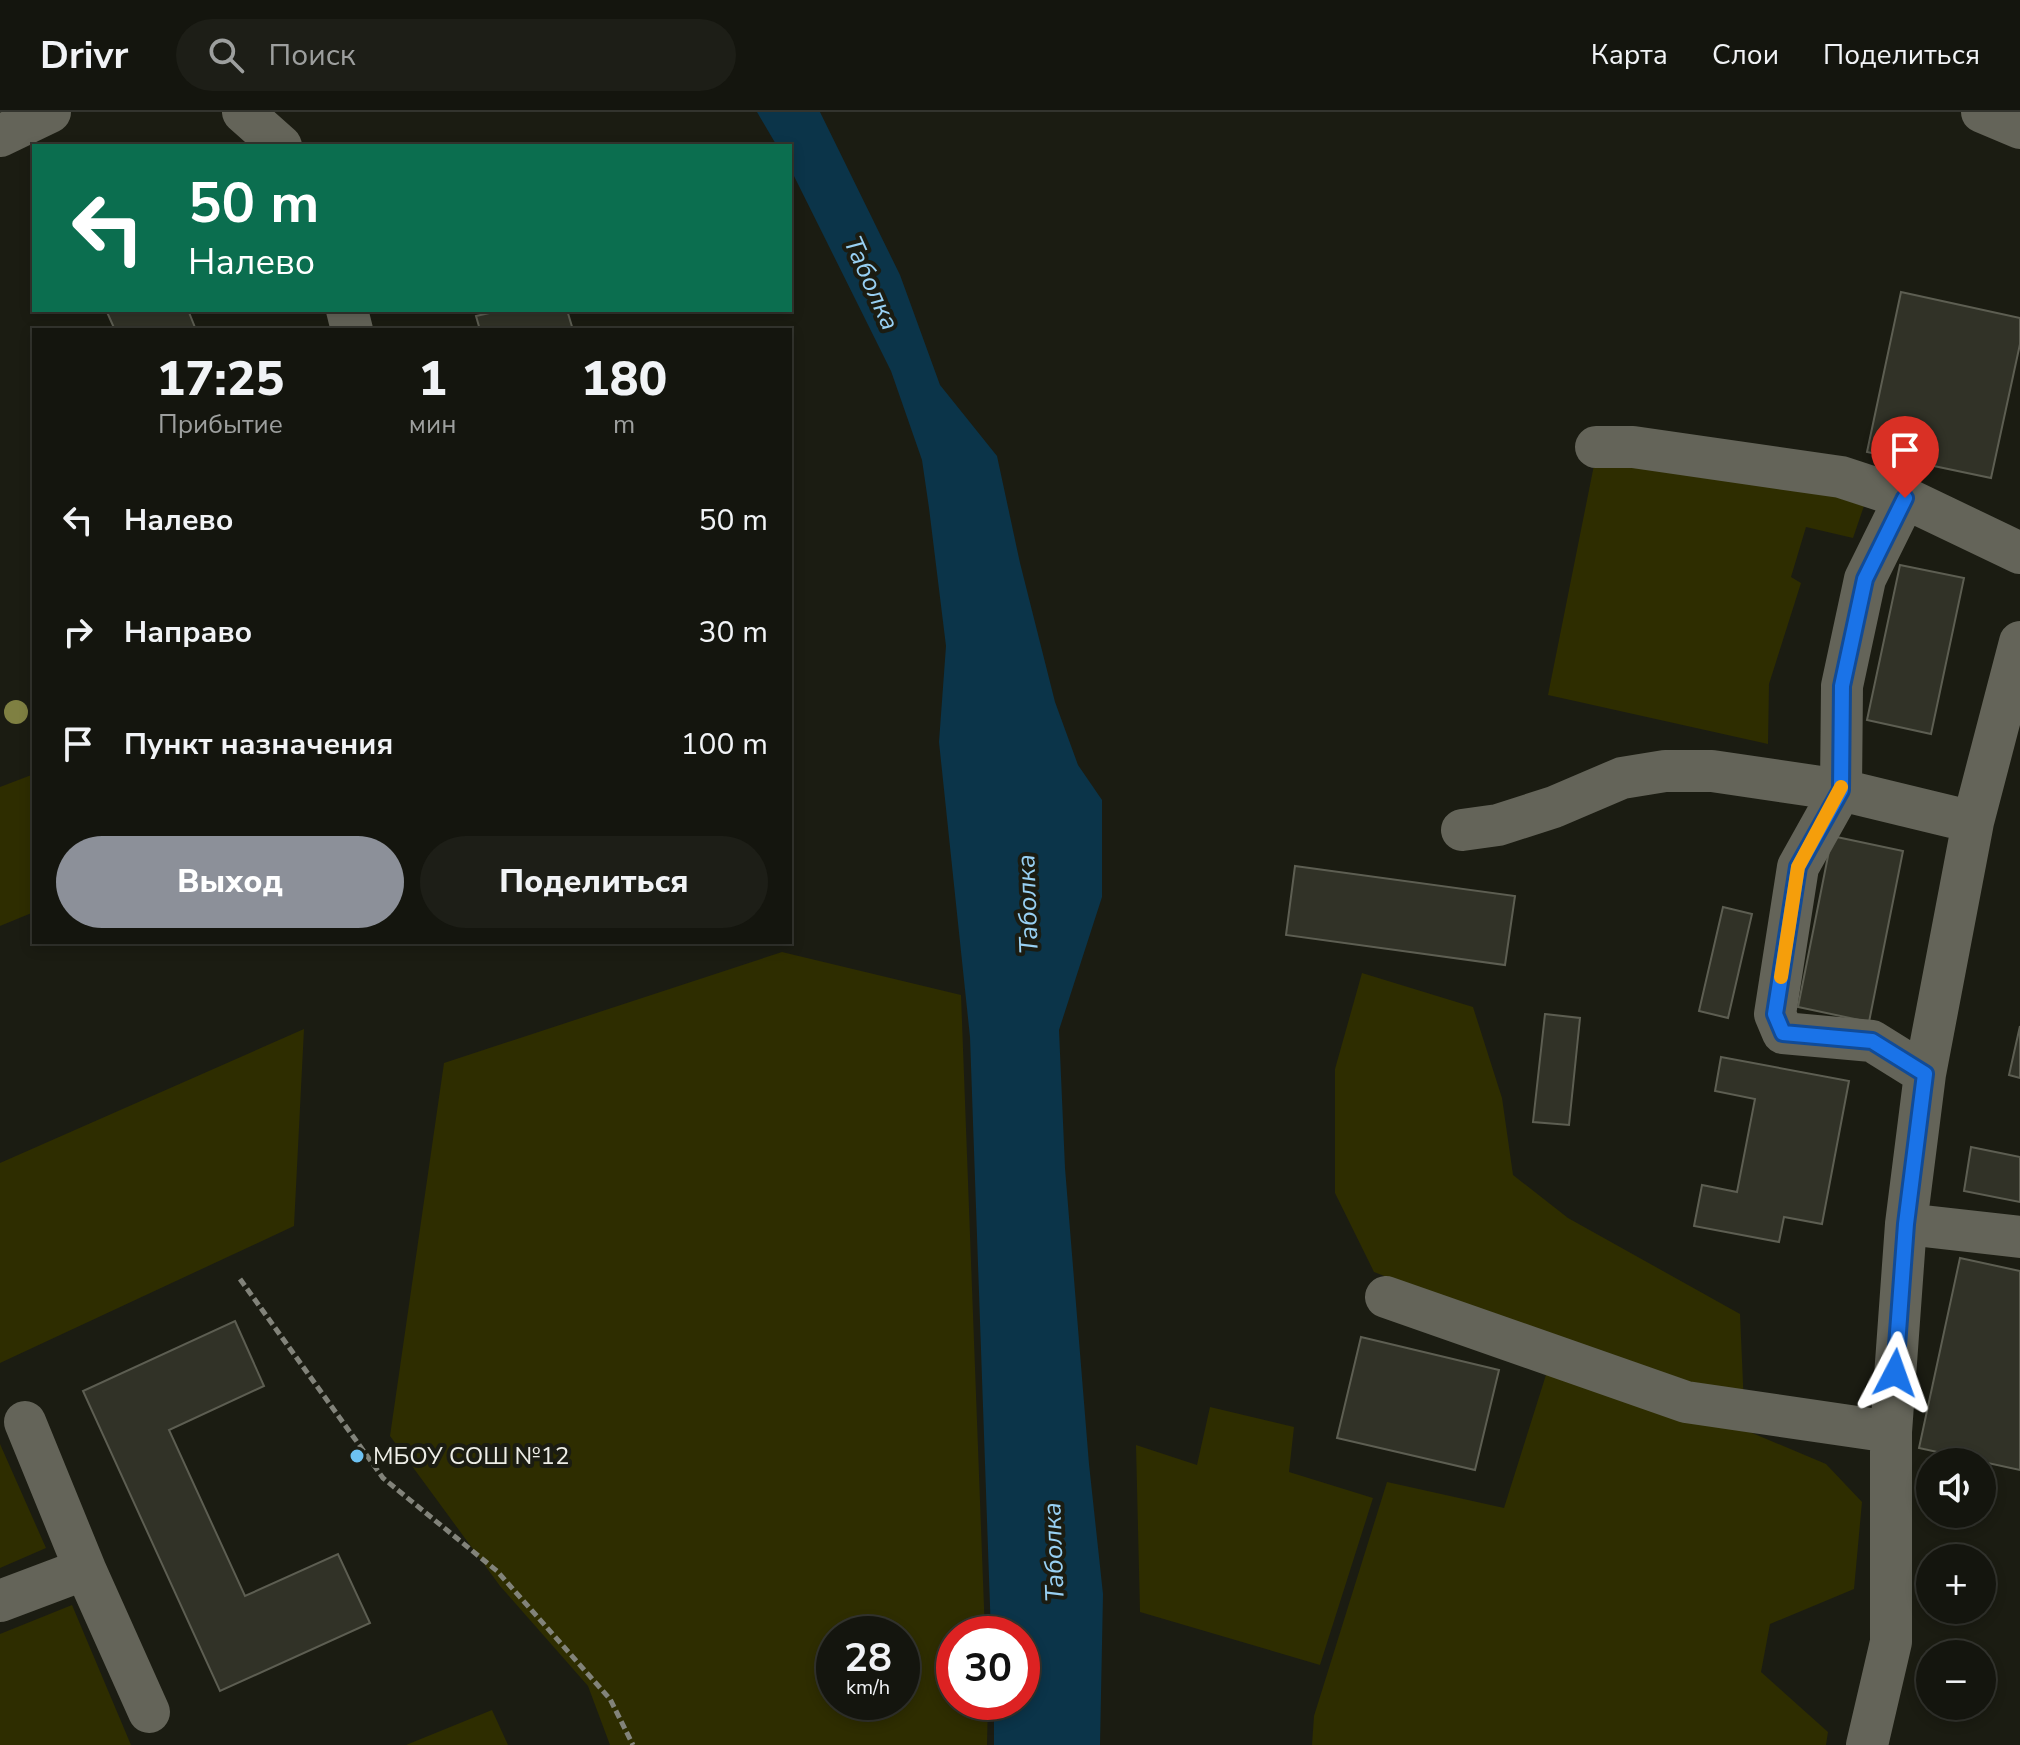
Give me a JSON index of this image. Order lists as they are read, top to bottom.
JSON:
{
  "water": ["Таболка"],
  "places": ["МБОУ СОШ №12"],
  "page": {
    "header": "Drivr",
    "search": "Поиск",
    "nav": ["Карта", "Слои", "Поделиться"],
    "turn": ["50 m", "Налево"],
    "eta": [
      "17:25",
      "Прибытие",
      "1",
      "мин",
      "180",
      "m"
    ],
    "list": [
      {
        "name": "Налево",
        "value": "50 m"
      },
      {
        "name": "Направо",
        "value": "30 m"
      },
      {
        "name": "Пункт назначения",
        "value": "100 m"
      }
    ],
    "buttons": ["Выход", "Поделиться"],
    "map_buttons": ["+", "−"],
    "speed": "28 km/h",
    "limit": "30"
  }
}
